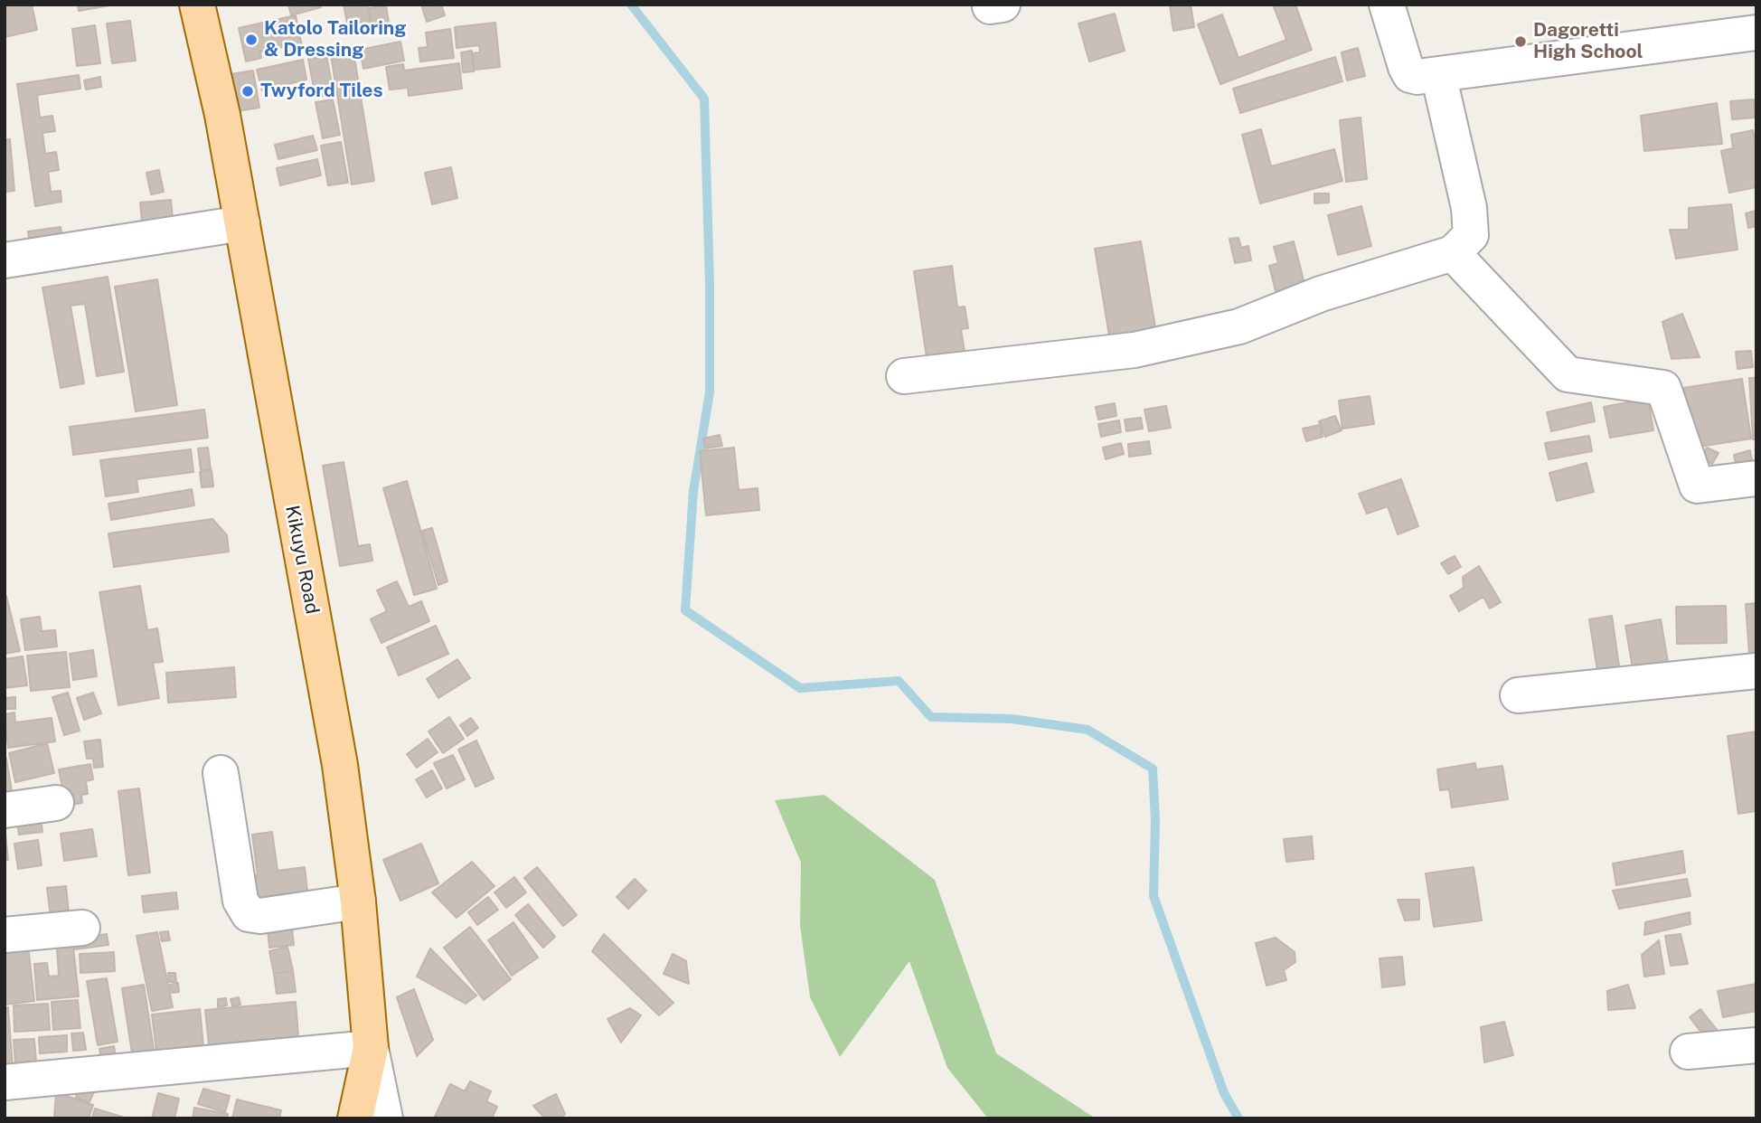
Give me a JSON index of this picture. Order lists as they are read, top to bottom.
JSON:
{
  "streets": {
    "main road": ["Kikuyu Road"]
  },
  "places": ["Katolo Tailoring & Dressing", "Dagoretti High School", "Twyford Tiles"]
}
